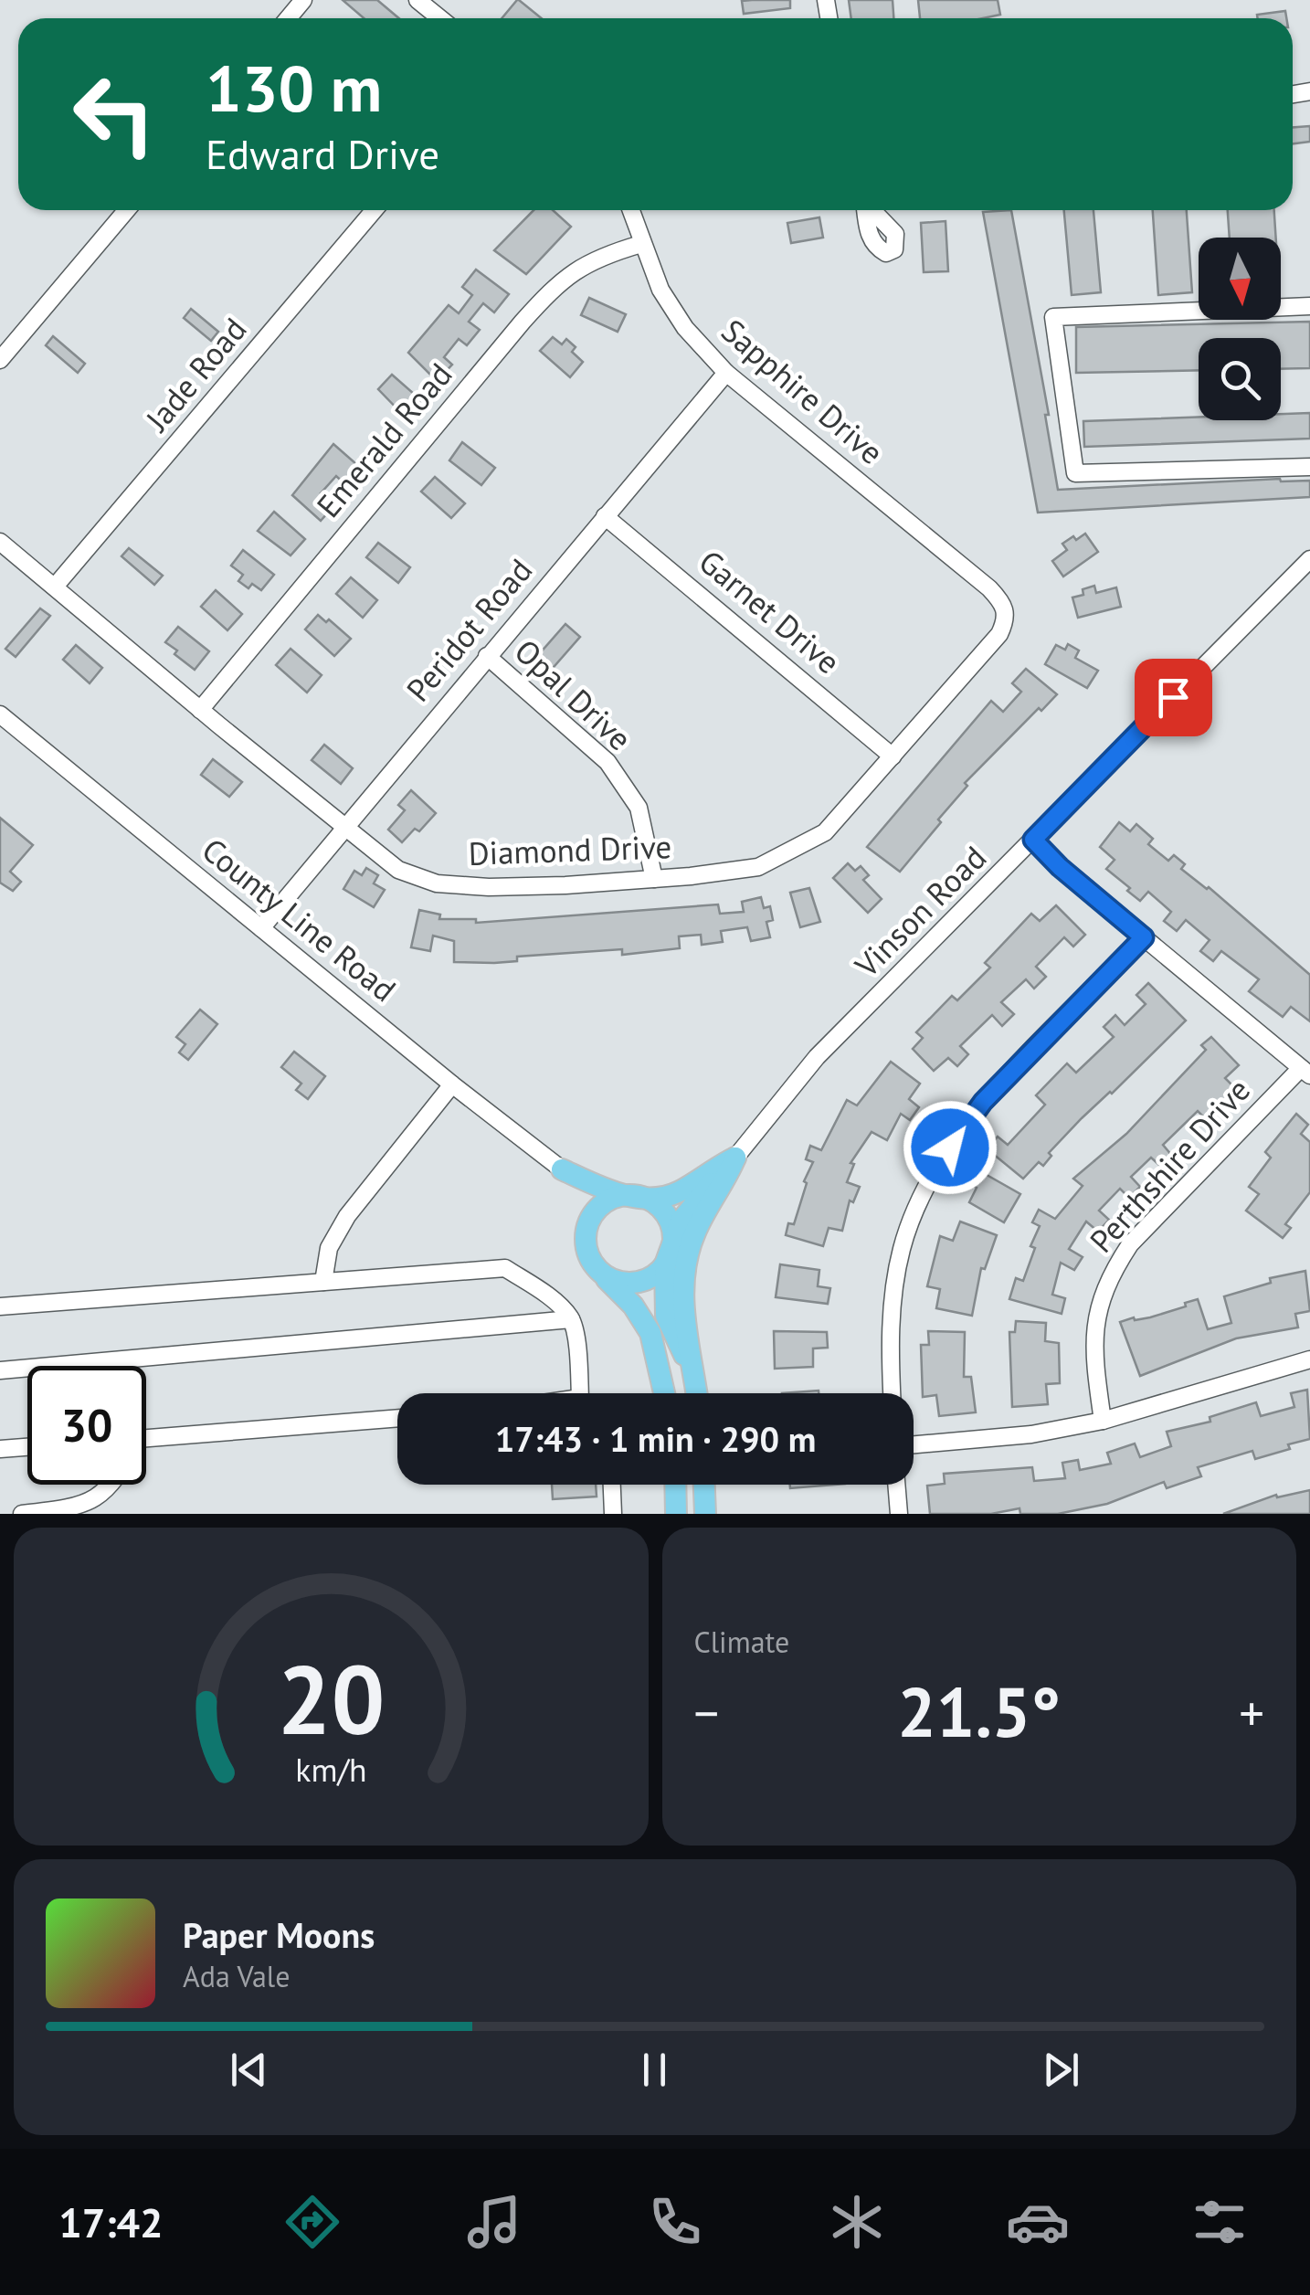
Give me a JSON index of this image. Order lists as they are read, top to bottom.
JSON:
{
  "streets": {
    "street": [
      "Jade Road",
      "Sapphire Drive",
      "Emerald Road",
      "Garnet Drive",
      "Peridot Road",
      "Opal Drive",
      "Diamond Drive",
      "Vinson Road",
      "County Line Road",
      "Perthshire Drive"
    ]
  },
  "crossings": [
    ["Jade Road", "Diamond Drive"],
    ["Sapphire Drive", "Emerald Road"],
    ["Sapphire Drive", "Peridot Road"],
    ["Sapphire Drive", "Diamond Drive"],
    ["Emerald Road", "Diamond Drive"],
    ["Garnet Drive", "Peridot Road"],
    ["Garnet Drive", "Diamond Drive"],
    ["Peridot Road", "Opal Drive"],
    ["Peridot Road", "Diamond Drive"],
    ["Peridot Road", "County Line Road"],
    ["Opal Drive", "Diamond Drive"]
  ],
  "north": "bottom",
  "page": {
    "turn": ["130 m", "Edward Drive"],
    "limit": "30",
    "trip": "17:43 · 1 min · 290 m",
    "tile": "Climate",
    "heat": ["−", "21.5°", "+"],
    "song": ["Paper Moons", "Ada Vale"],
    "tabs": "17:42",
    "gauge": ["20", "km/h"]
  }
}
